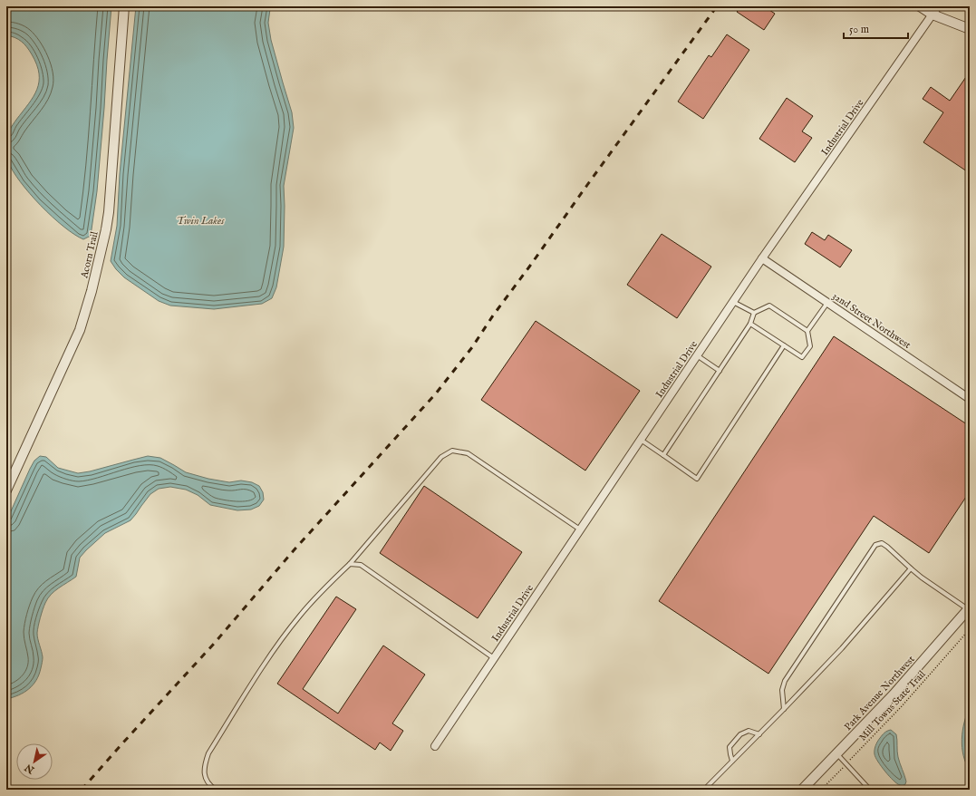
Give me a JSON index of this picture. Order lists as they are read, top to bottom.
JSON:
{
  "streets": {
    "street": [
      "Industrial Drive",
      "Acorn Trail",
      "32nd Street Northwest",
      "Park Avenue Northwest"
    ],
    "path": ["Mill Towns State Trail"]
  },
  "crossings": [
    ["Industrial Drive", "32nd Street Northwest"]
  ],
  "water": ["Twin Lakes"],
  "scale_bar": "50 m",
  "north": "bottom left"
}
